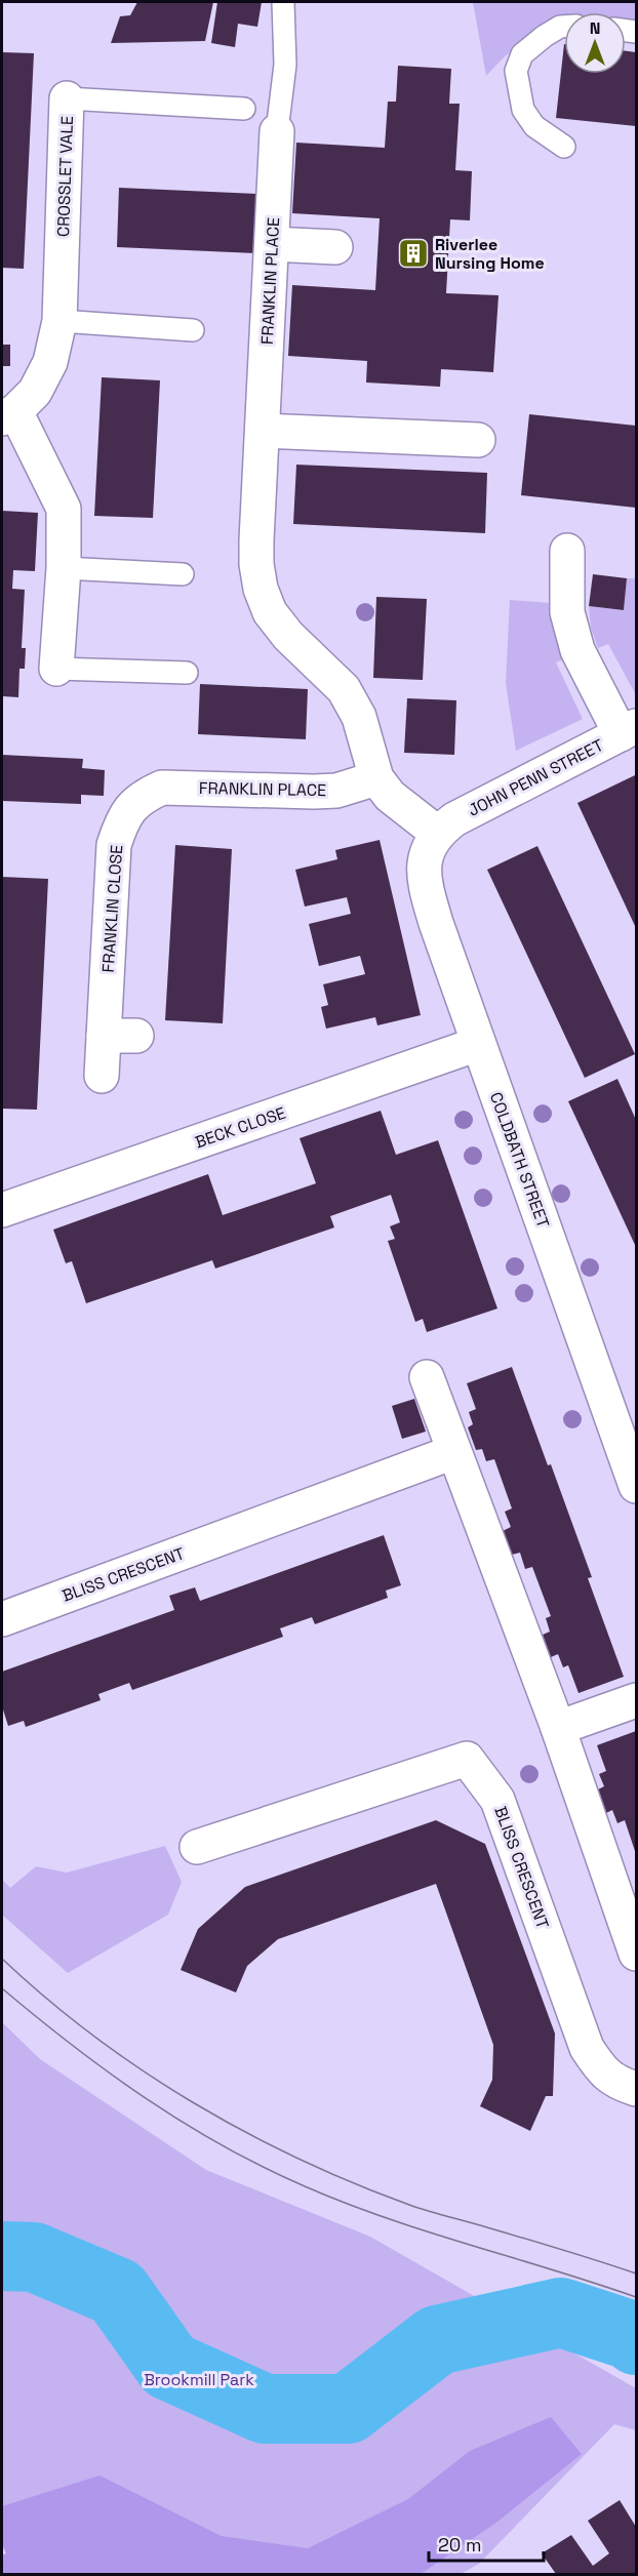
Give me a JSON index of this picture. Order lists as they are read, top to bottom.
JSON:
{
  "streets": {
    "street": [
      "CROSSLET VALE",
      "FRANKLIN PLACE",
      "JOHN PENN STREET",
      "FRANKLIN CLOSE",
      "BECK CLOSE",
      "COLDBATH STREET",
      "BLISS CRESCENT"
    ]
  },
  "crossings": [
    ["FRANKLIN PLACE", "JOHN PENN STREET"],
    ["FRANKLIN PLACE", "FRANKLIN CLOSE"],
    ["FRANKLIN PLACE", "COLDBATH STREET"],
    ["JOHN PENN STREET", "COLDBATH STREET"],
    ["BECK CLOSE", "COLDBATH STREET"]
  ],
  "parks": ["Brookmill Park"],
  "places": {
    "building": ["Riverlee Nursing Home"]
  },
  "scale_bar": "20 m",
  "north": "top"
}
